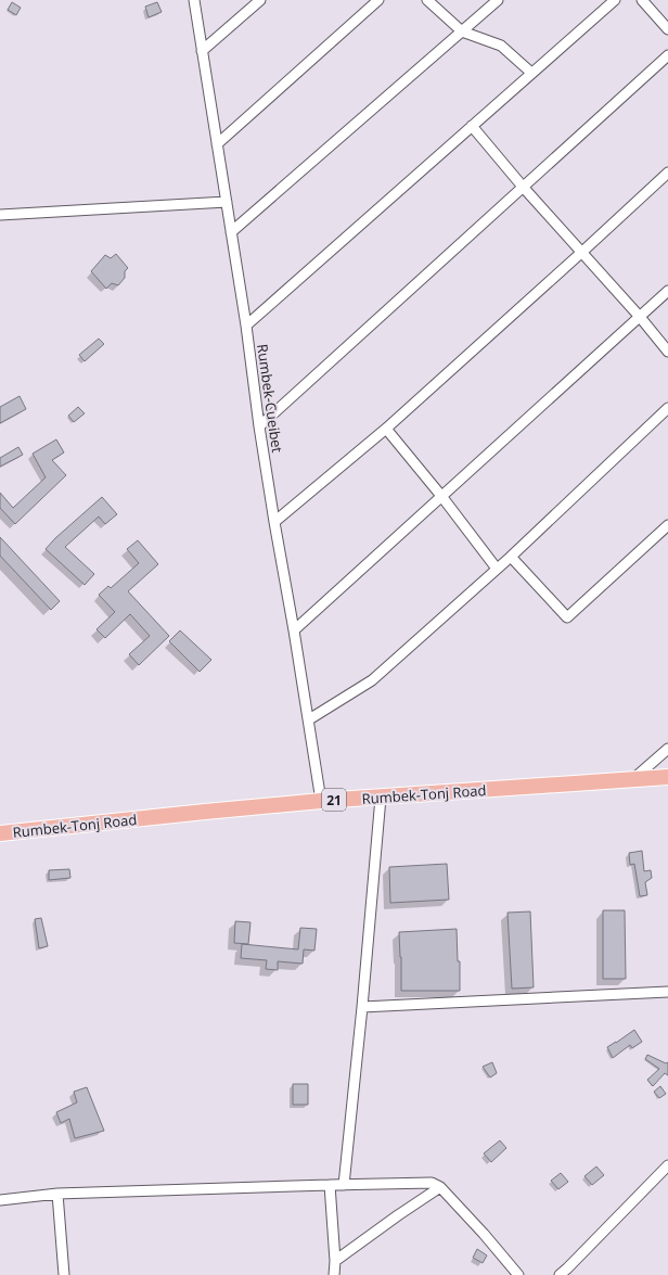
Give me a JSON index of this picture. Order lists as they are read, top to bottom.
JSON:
{
  "streets": {
    "main road": ["Rumbek-Tonj Road", "21"],
    "street": ["Rumbek-Cueibet"]
  },
  "crossings": [
    ["Rumbek-Cueibet", "Rumbek-Tonj Road"]
  ]
}
